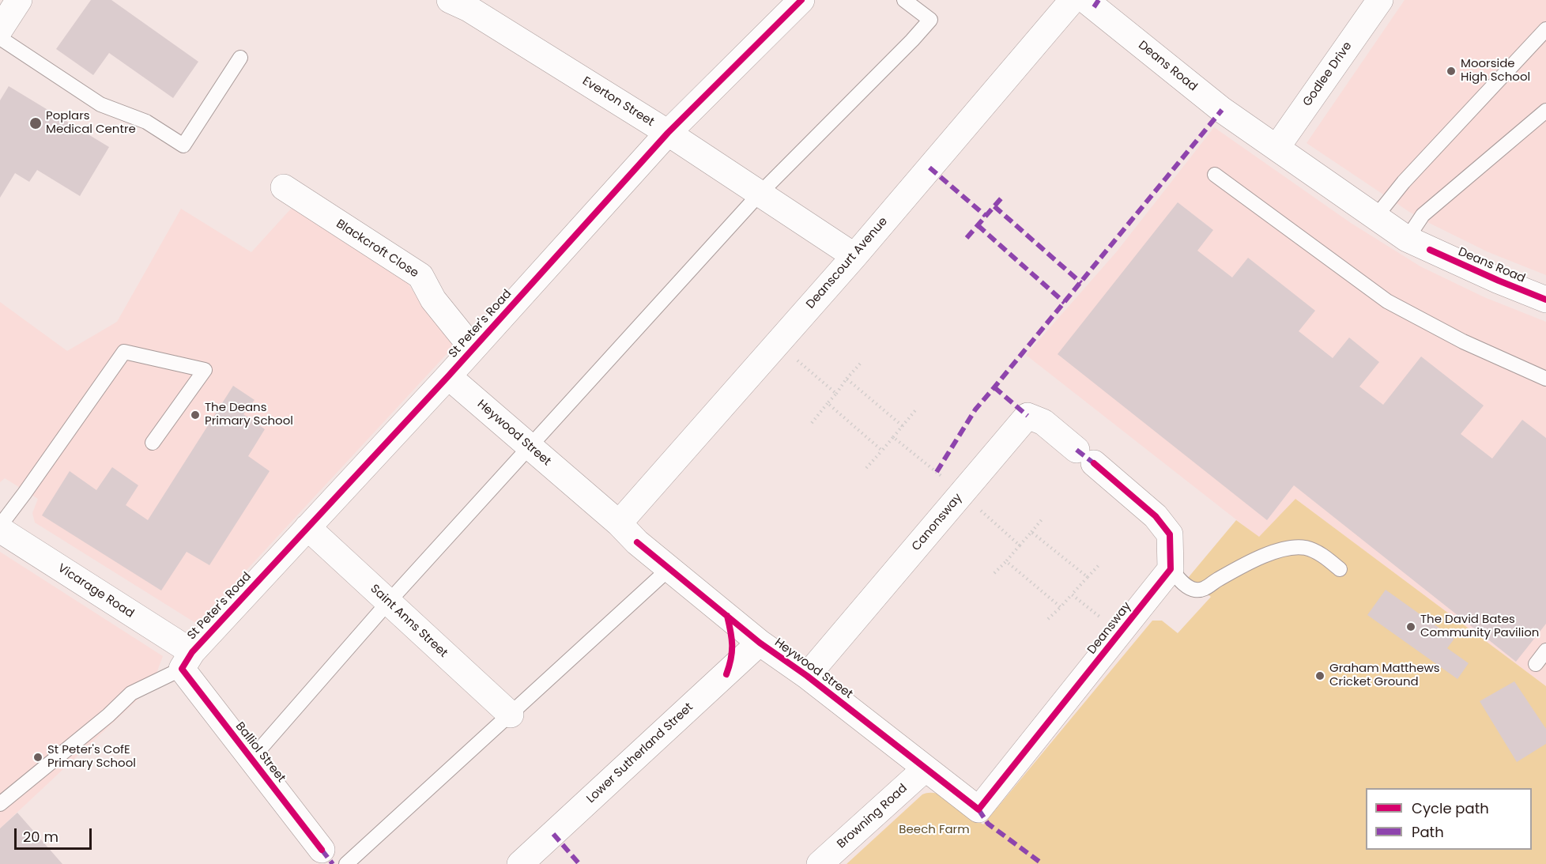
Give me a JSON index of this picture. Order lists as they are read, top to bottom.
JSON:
{
  "streets": {
    "street": [
      "Deans Road",
      "Godlee Drive",
      "Everton Street",
      "Blackcroft Close",
      "Deanscourt Avenue",
      "St Peter's Road",
      "Heywood Street",
      "Canonsway",
      "Vicarage Road",
      "Saint Anns Street",
      "Deansway",
      "Balliol Street",
      "Lower Sutherland Street",
      "Browning Road"
    ]
  },
  "crossings": [
    ["Deans Road", "Godlee Drive"],
    ["Deans Road", "Deanscourt Avenue"],
    ["Everton Street", "Deanscourt Avenue"],
    ["Everton Street", "St Peter's Road"],
    ["Blackcroft Close", "St Peter's Road"],
    ["Deanscourt Avenue", "Heywood Street"],
    ["St Peter's Road", "Heywood Street"],
    ["St Peter's Road", "Vicarage Road"],
    ["St Peter's Road", "Saint Anns Street"],
    ["St Peter's Road", "Balliol Street"],
    ["Heywood Street", "Canonsway"],
    ["Heywood Street", "Deansway"],
    ["Heywood Street", "Lower Sutherland Street"],
    ["Heywood Street", "Browning Road"],
    ["Canonsway", "Deansway"],
    ["Vicarage Road", "Balliol Street"]
  ],
  "parks": ["Beech Farm"],
  "places": [
    "Moorside High School",
    "Poplars Medical Centre",
    "The Deans Primary School",
    "The David Bates Community Pavilion",
    "Graham Matthews Cricket Ground",
    "St Peter's CofE Primary School"
  ],
  "legend": ["Cycle path", "Path"],
  "scale_bar": "20 m"
}
